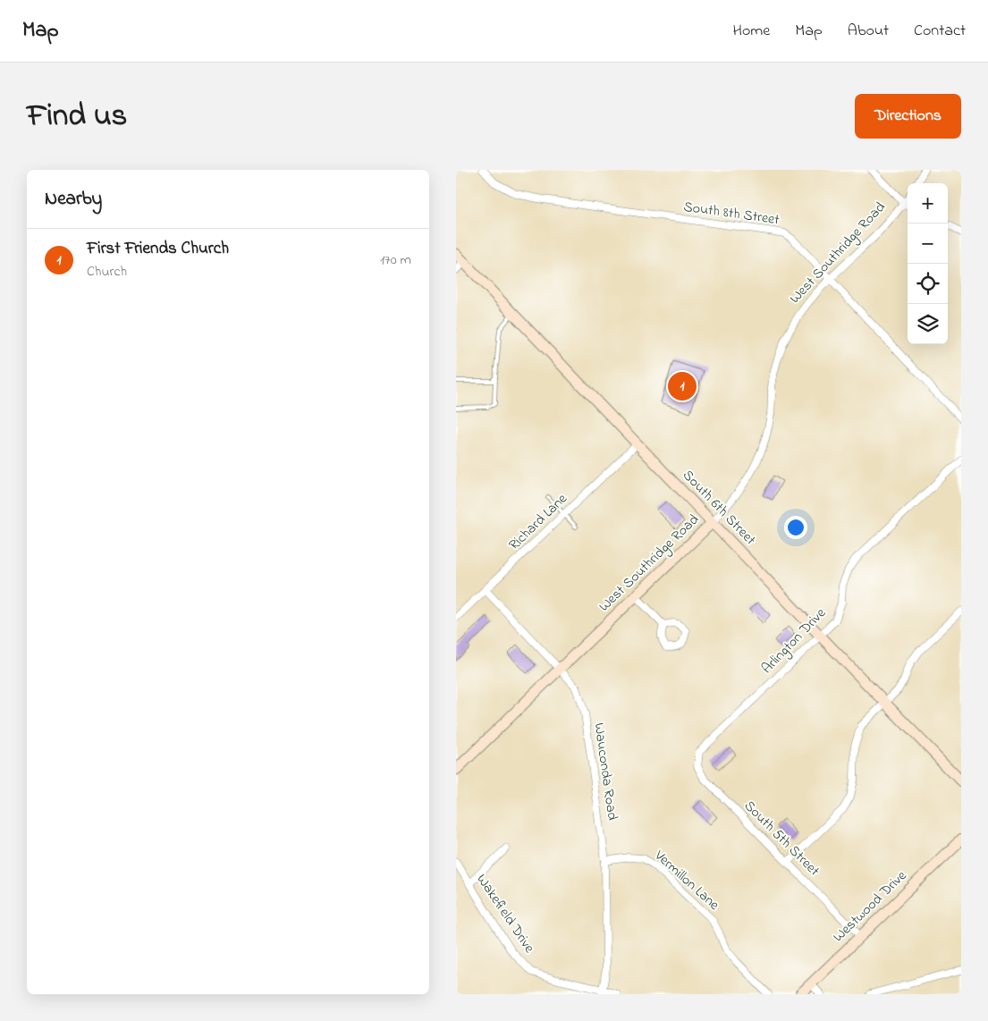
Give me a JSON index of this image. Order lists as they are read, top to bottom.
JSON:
{
  "streets": {
    "main road": ["West Southridge Road", "South 6th Street", "Westwood Drive"],
    "street": [
      "South 8th Street",
      "Richard Lane",
      "Arlington Drive",
      "Wauconda Road",
      "South 5th Street",
      "Vermillon Lane",
      "Wakefield Drive"
    ]
  },
  "crossings": [
    ["South 8th Street", "West Southridge Road"],
    ["West Southridge Road", "South 6th Street"],
    ["West Southridge Road", "Wauconda Road"],
    ["South 6th Street", "Richard Lane"],
    ["South 6th Street", "Arlington Drive"],
    ["Richard Lane", "Wauconda Road"],
    ["Arlington Drive", "South 5th Street"],
    ["Wauconda Road", "Vermillon Lane"],
    ["Wauconda Road", "Wakefield Drive"],
    ["South 5th Street", "Westwood Drive"]
  ],
  "page": {
    "header": "Map",
    "nav": [
      "Home",
      "Map",
      "About",
      "Contact"
    ],
    "title": "Find us",
    "buttons": "Directions",
    "heading": "Nearby",
    "map_buttons": ["+", "−"],
    "list": [
      {
        "mark": "1",
        "name": "First Friends Church",
        "note": "Church",
        "value": "170 m"
      }
    ],
    "pins": "1"
  }
}
